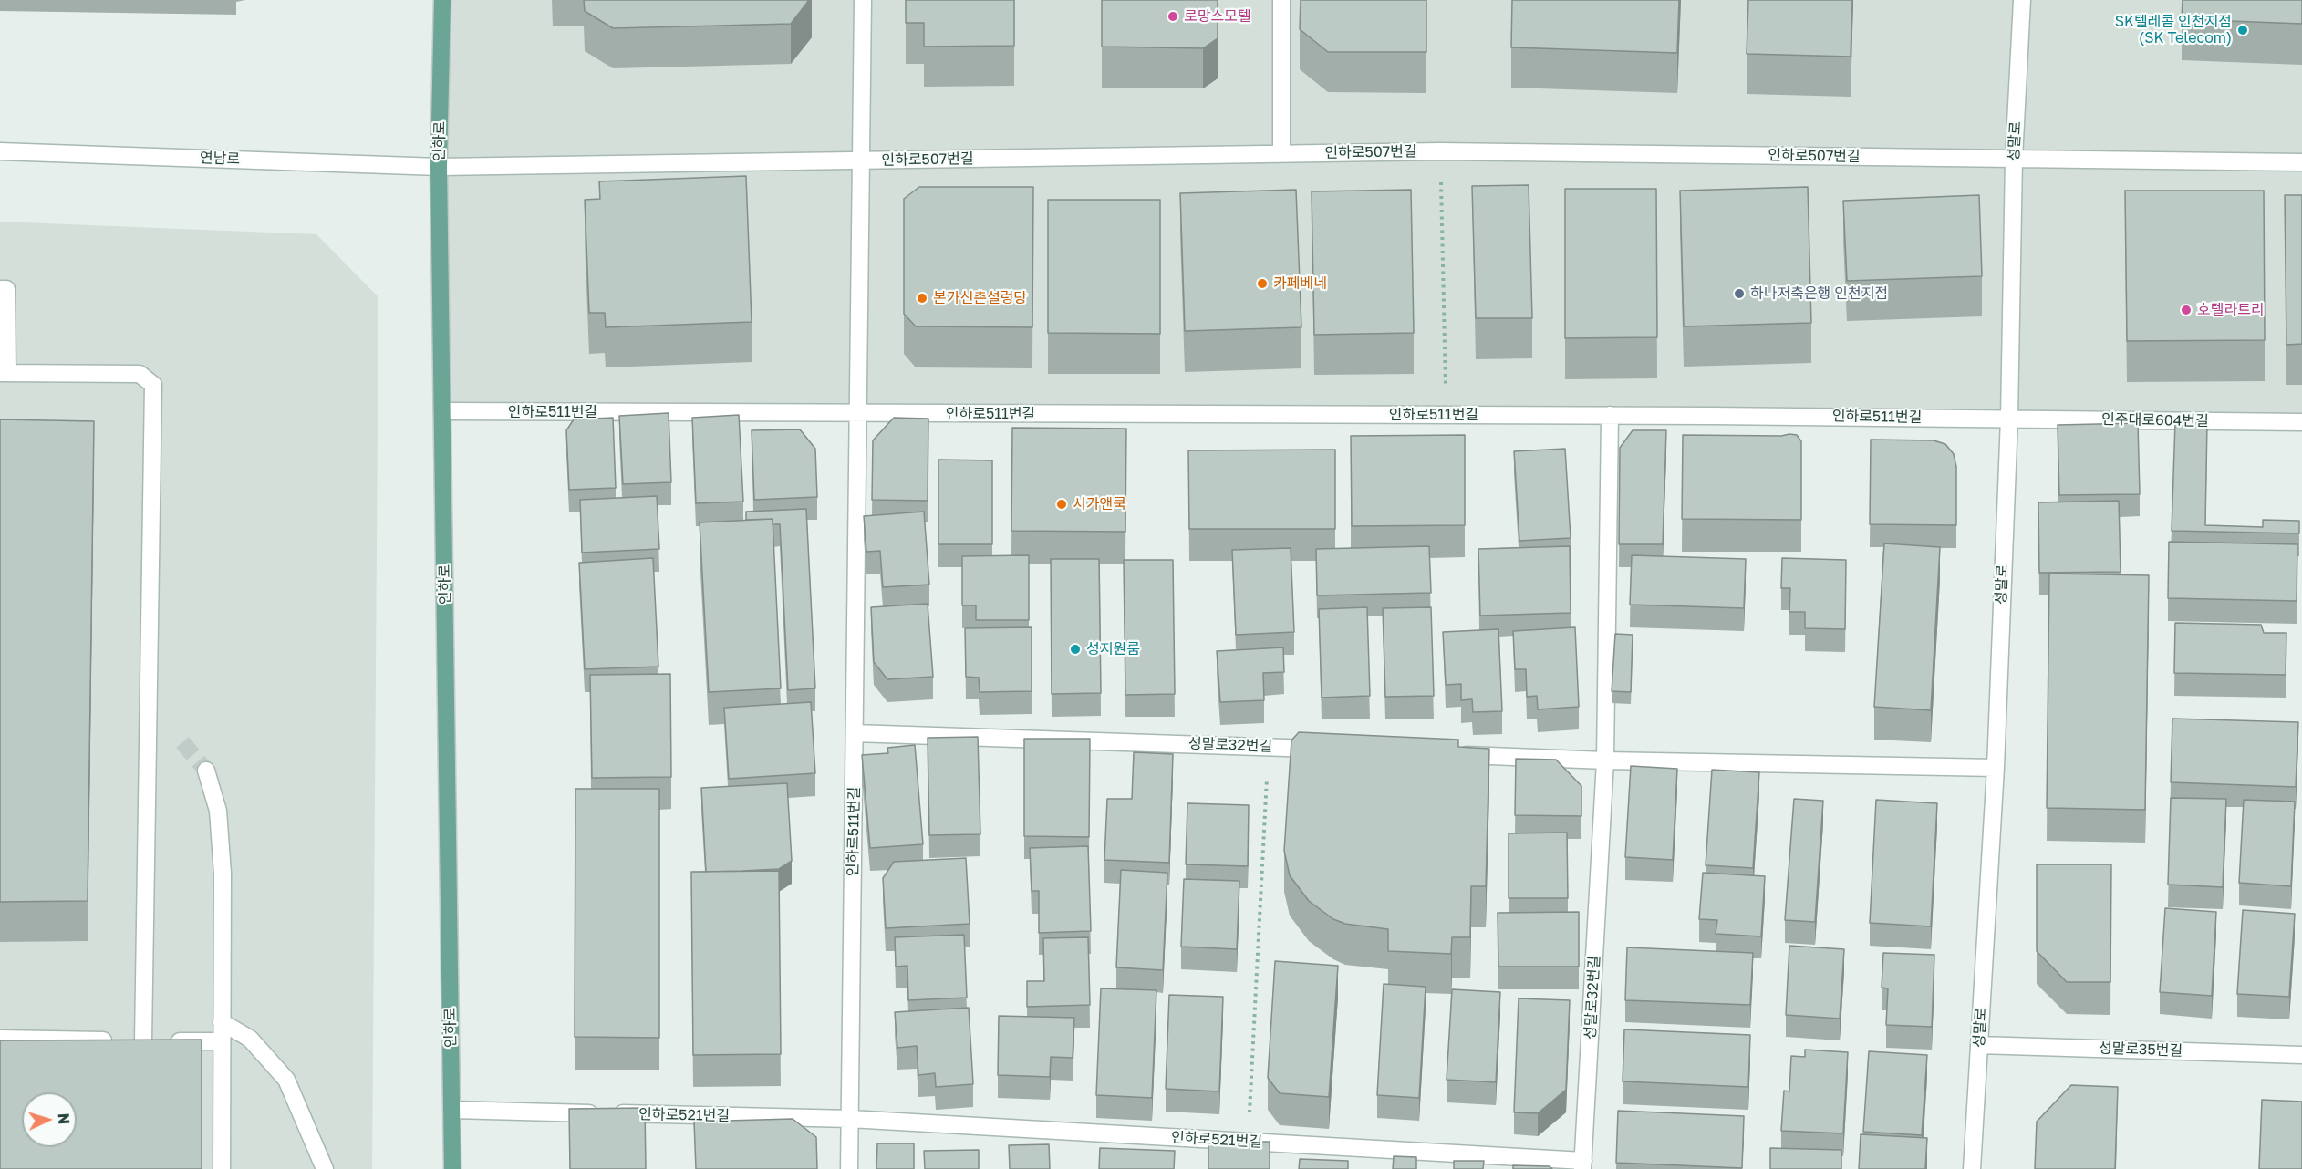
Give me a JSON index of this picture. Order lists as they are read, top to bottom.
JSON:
{
  "streets": {
    "main road": ["인하로"],
    "street": [
      "성말로",
      "인하로507번길",
      "연남로",
      "인하로511번길",
      "인주대로604번길",
      "성말로32번길",
      "성말로35번길",
      "인하로521번길"
    ]
  },
  "crossings": [
    ["인하로", "인하로507번길"],
    ["인하로", "연남로"],
    ["인하로", "인하로511번길"],
    ["인하로", "인하로521번길"],
    ["성말로", "인하로507번길"],
    ["성말로", "인하로511번길"],
    ["성말로", "인주대로604번길"],
    ["성말로", "성말로35번길"],
    ["인하로507번길", "연남로"],
    ["인하로511번길", "인주대로604번길"],
    ["인하로511번길", "성말로32번길"],
    ["인하로511번길", "인하로521번길"],
    ["성말로32번길", "인하로521번길"]
  ],
  "places": [
    "로망스모텔",
    "SK텔레콤 인천지점 (SK Telecom)",
    "카페베네",
    "하나저축은행 인천지점",
    "본가신촌설렁탕",
    "호텔라트리",
    "서가앤쿡",
    "성지원룸"
  ],
  "north": "right"
}
